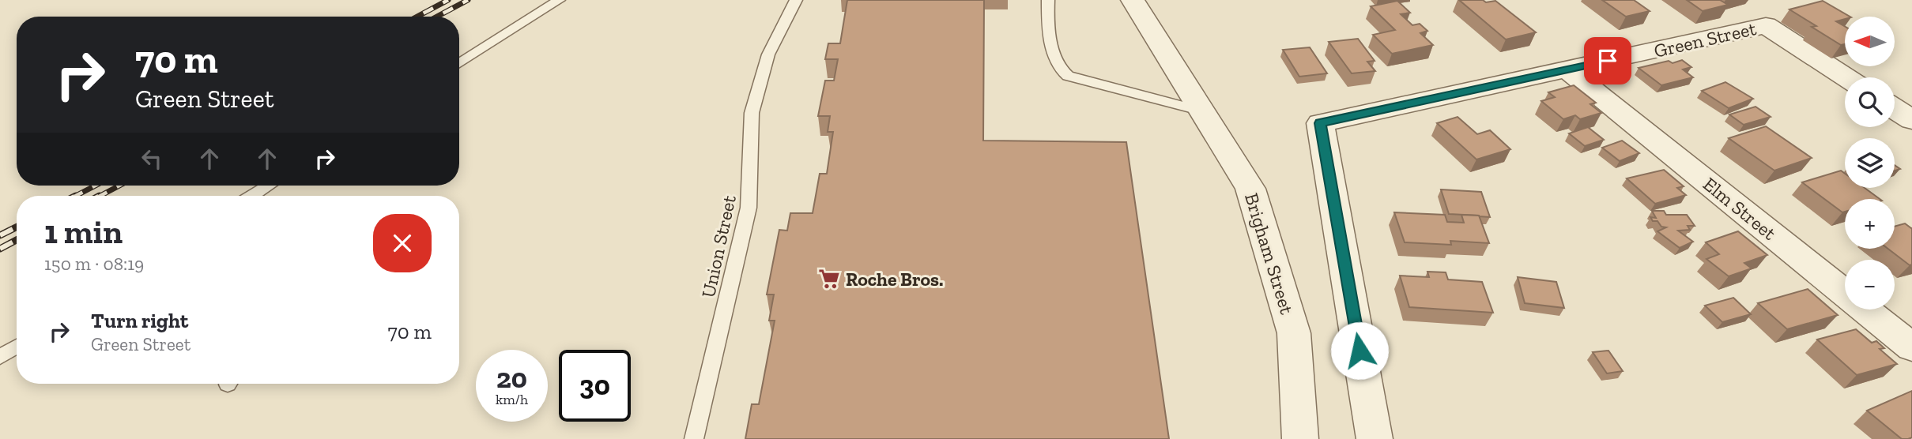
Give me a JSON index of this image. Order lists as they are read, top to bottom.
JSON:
{
  "streets": {
    "street": ["Green Street", "Elm Street", "Brigham Street"],
    "lane": ["Union Street"]
  },
  "crossings": [
    ["Green Street", "Elm Street"]
  ],
  "places": {
    "supermarket": ["Roche Bros."]
  },
  "north": "left",
  "page": {
    "map_buttons": ["+", "−"],
    "turn": ["70 m", "Green Street"],
    "heading": ["1 min", "150 m · 08:19"],
    "list": [
      {
        "name": "Turn right",
        "note": "Green Street",
        "value": "70 m"
      }
    ],
    "speed": "20 km/h",
    "limit": "30"
  }
}
